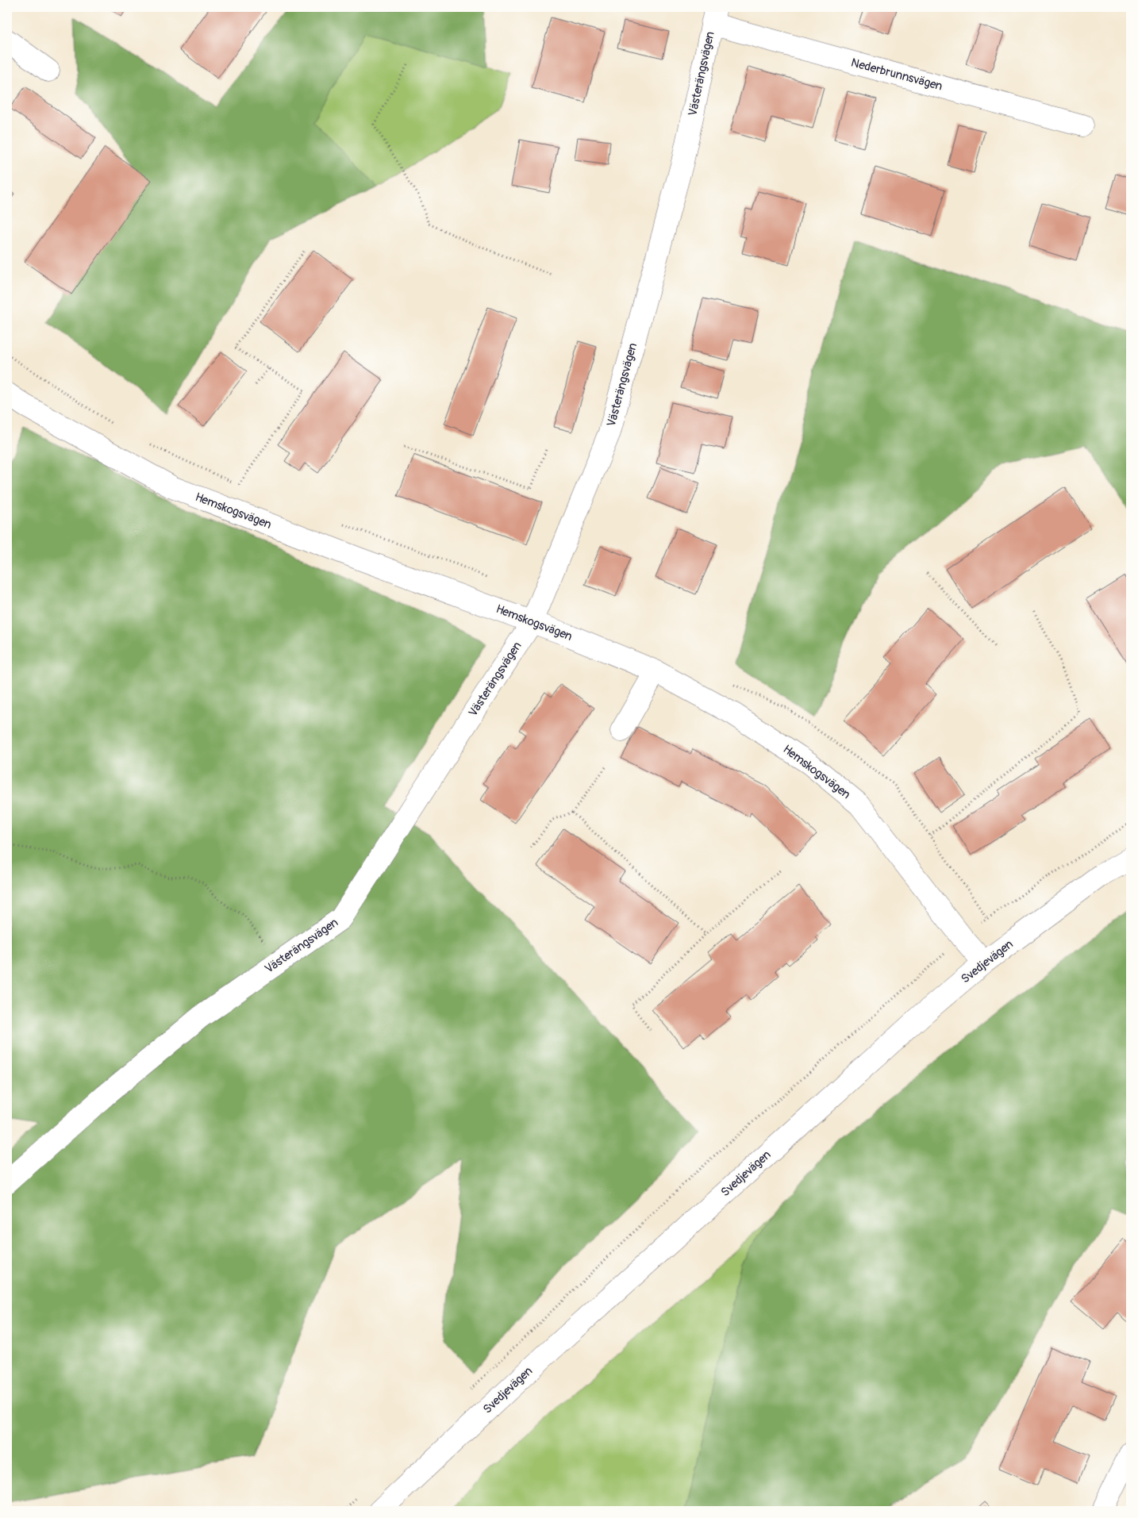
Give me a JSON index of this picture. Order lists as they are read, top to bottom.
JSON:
{
  "streets": {
    "street": [
      "Västerängsvägen",
      "Nederbrunnsvägen",
      "Hemskogsvägen",
      "Svedjevägen"
    ]
  },
  "crossings": [
    ["Västerängsvägen", "Nederbrunnsvägen"],
    ["Västerängsvägen", "Hemskogsvägen"],
    ["Hemskogsvägen", "Svedjevägen"]
  ]
}
